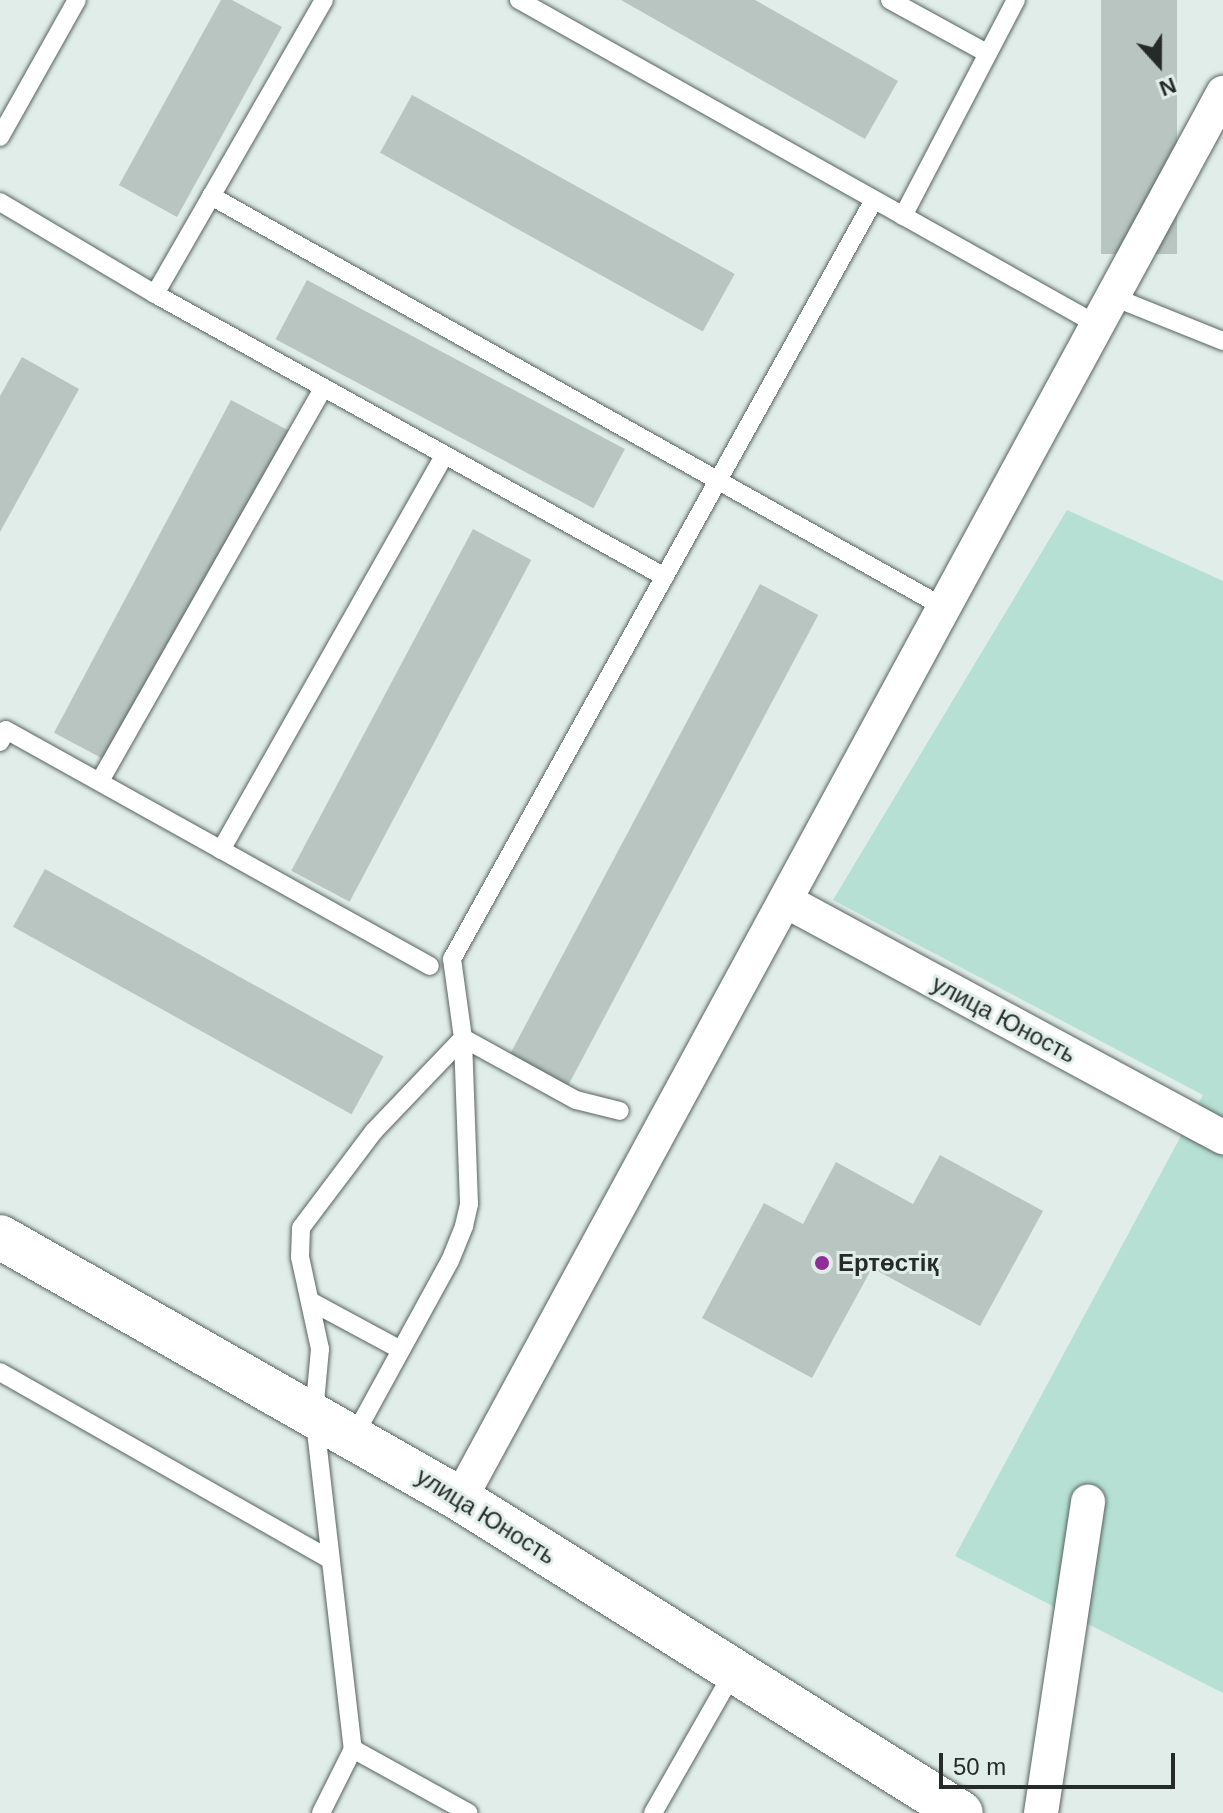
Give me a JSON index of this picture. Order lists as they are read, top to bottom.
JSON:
{
  "streets": {
    "street": ["улица Юность"]
  },
  "places": ["Ертөстіқ"],
  "scale_bar": "50 m",
  "north": "bottom"
}
